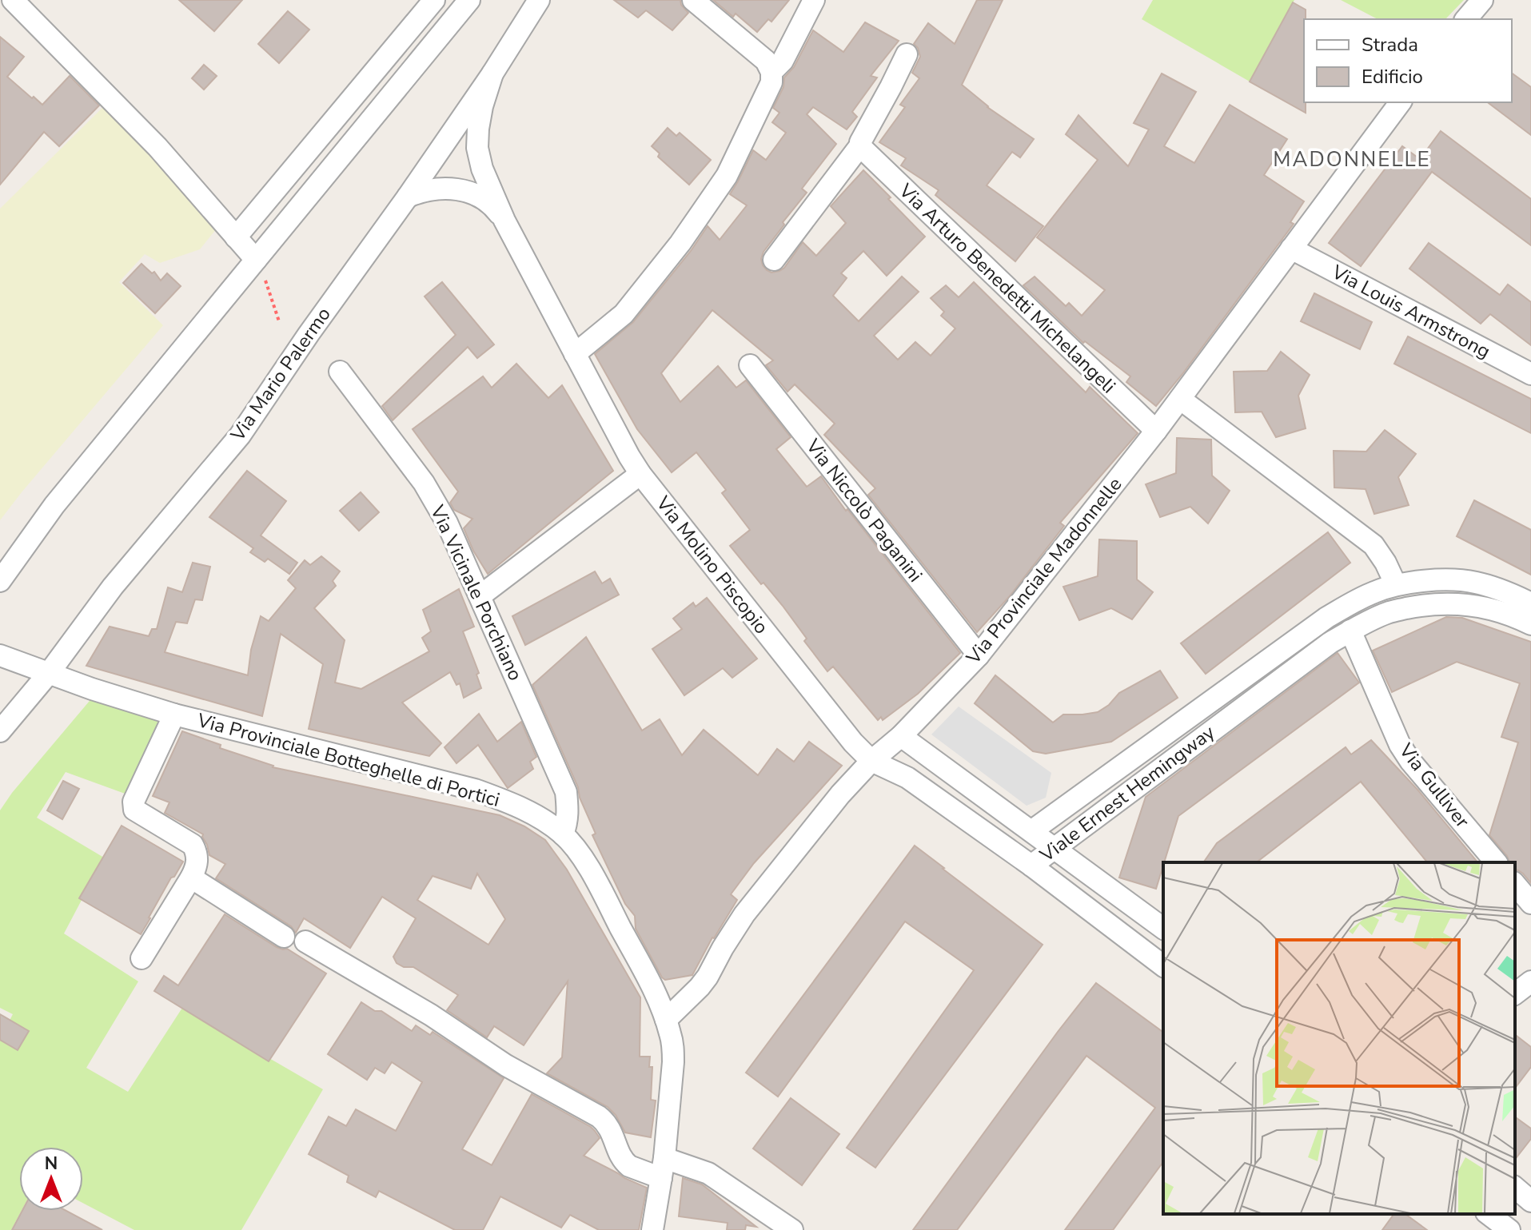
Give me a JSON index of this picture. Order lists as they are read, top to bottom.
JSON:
{
  "streets": {
    "street": [
      "Via Arturo Benedetti Michelangeli",
      "Via Louis Armstrong",
      "Via Mario Palermo",
      "Via Niccolò Paganini",
      "Via Molino Piscopio",
      "Via Provinciale Madonnelle",
      "Via Vicinale Porchiano",
      "Via Provinciale Botteghelle di Portici",
      "Via Gulliver",
      "Viale Ernest Hemingway"
    ]
  },
  "crossings": [
    ["Via Arturo Benedetti Michelangeli", "Via Provinciale Madonnelle"],
    ["Via Louis Armstrong", "Via Provinciale Madonnelle"],
    ["Via Mario Palermo", "Via Molino Piscopio"],
    ["Via Mario Palermo", "Via Provinciale Botteghelle di Portici"],
    ["Via Niccolò Paganini", "Via Provinciale Madonnelle"],
    ["Via Molino Piscopio", "Via Provinciale Madonnelle"],
    ["Via Provinciale Madonnelle", "Via Provinciale Botteghelle di Portici"],
    ["Via Vicinale Porchiano", "Via Provinciale Botteghelle di Portici"],
    ["Via Gulliver", "Viale Ernest Hemingway"]
  ],
  "districts": ["MADONNELLE"],
  "legend": ["Strada", "Edificio"],
  "north": "top"
}
